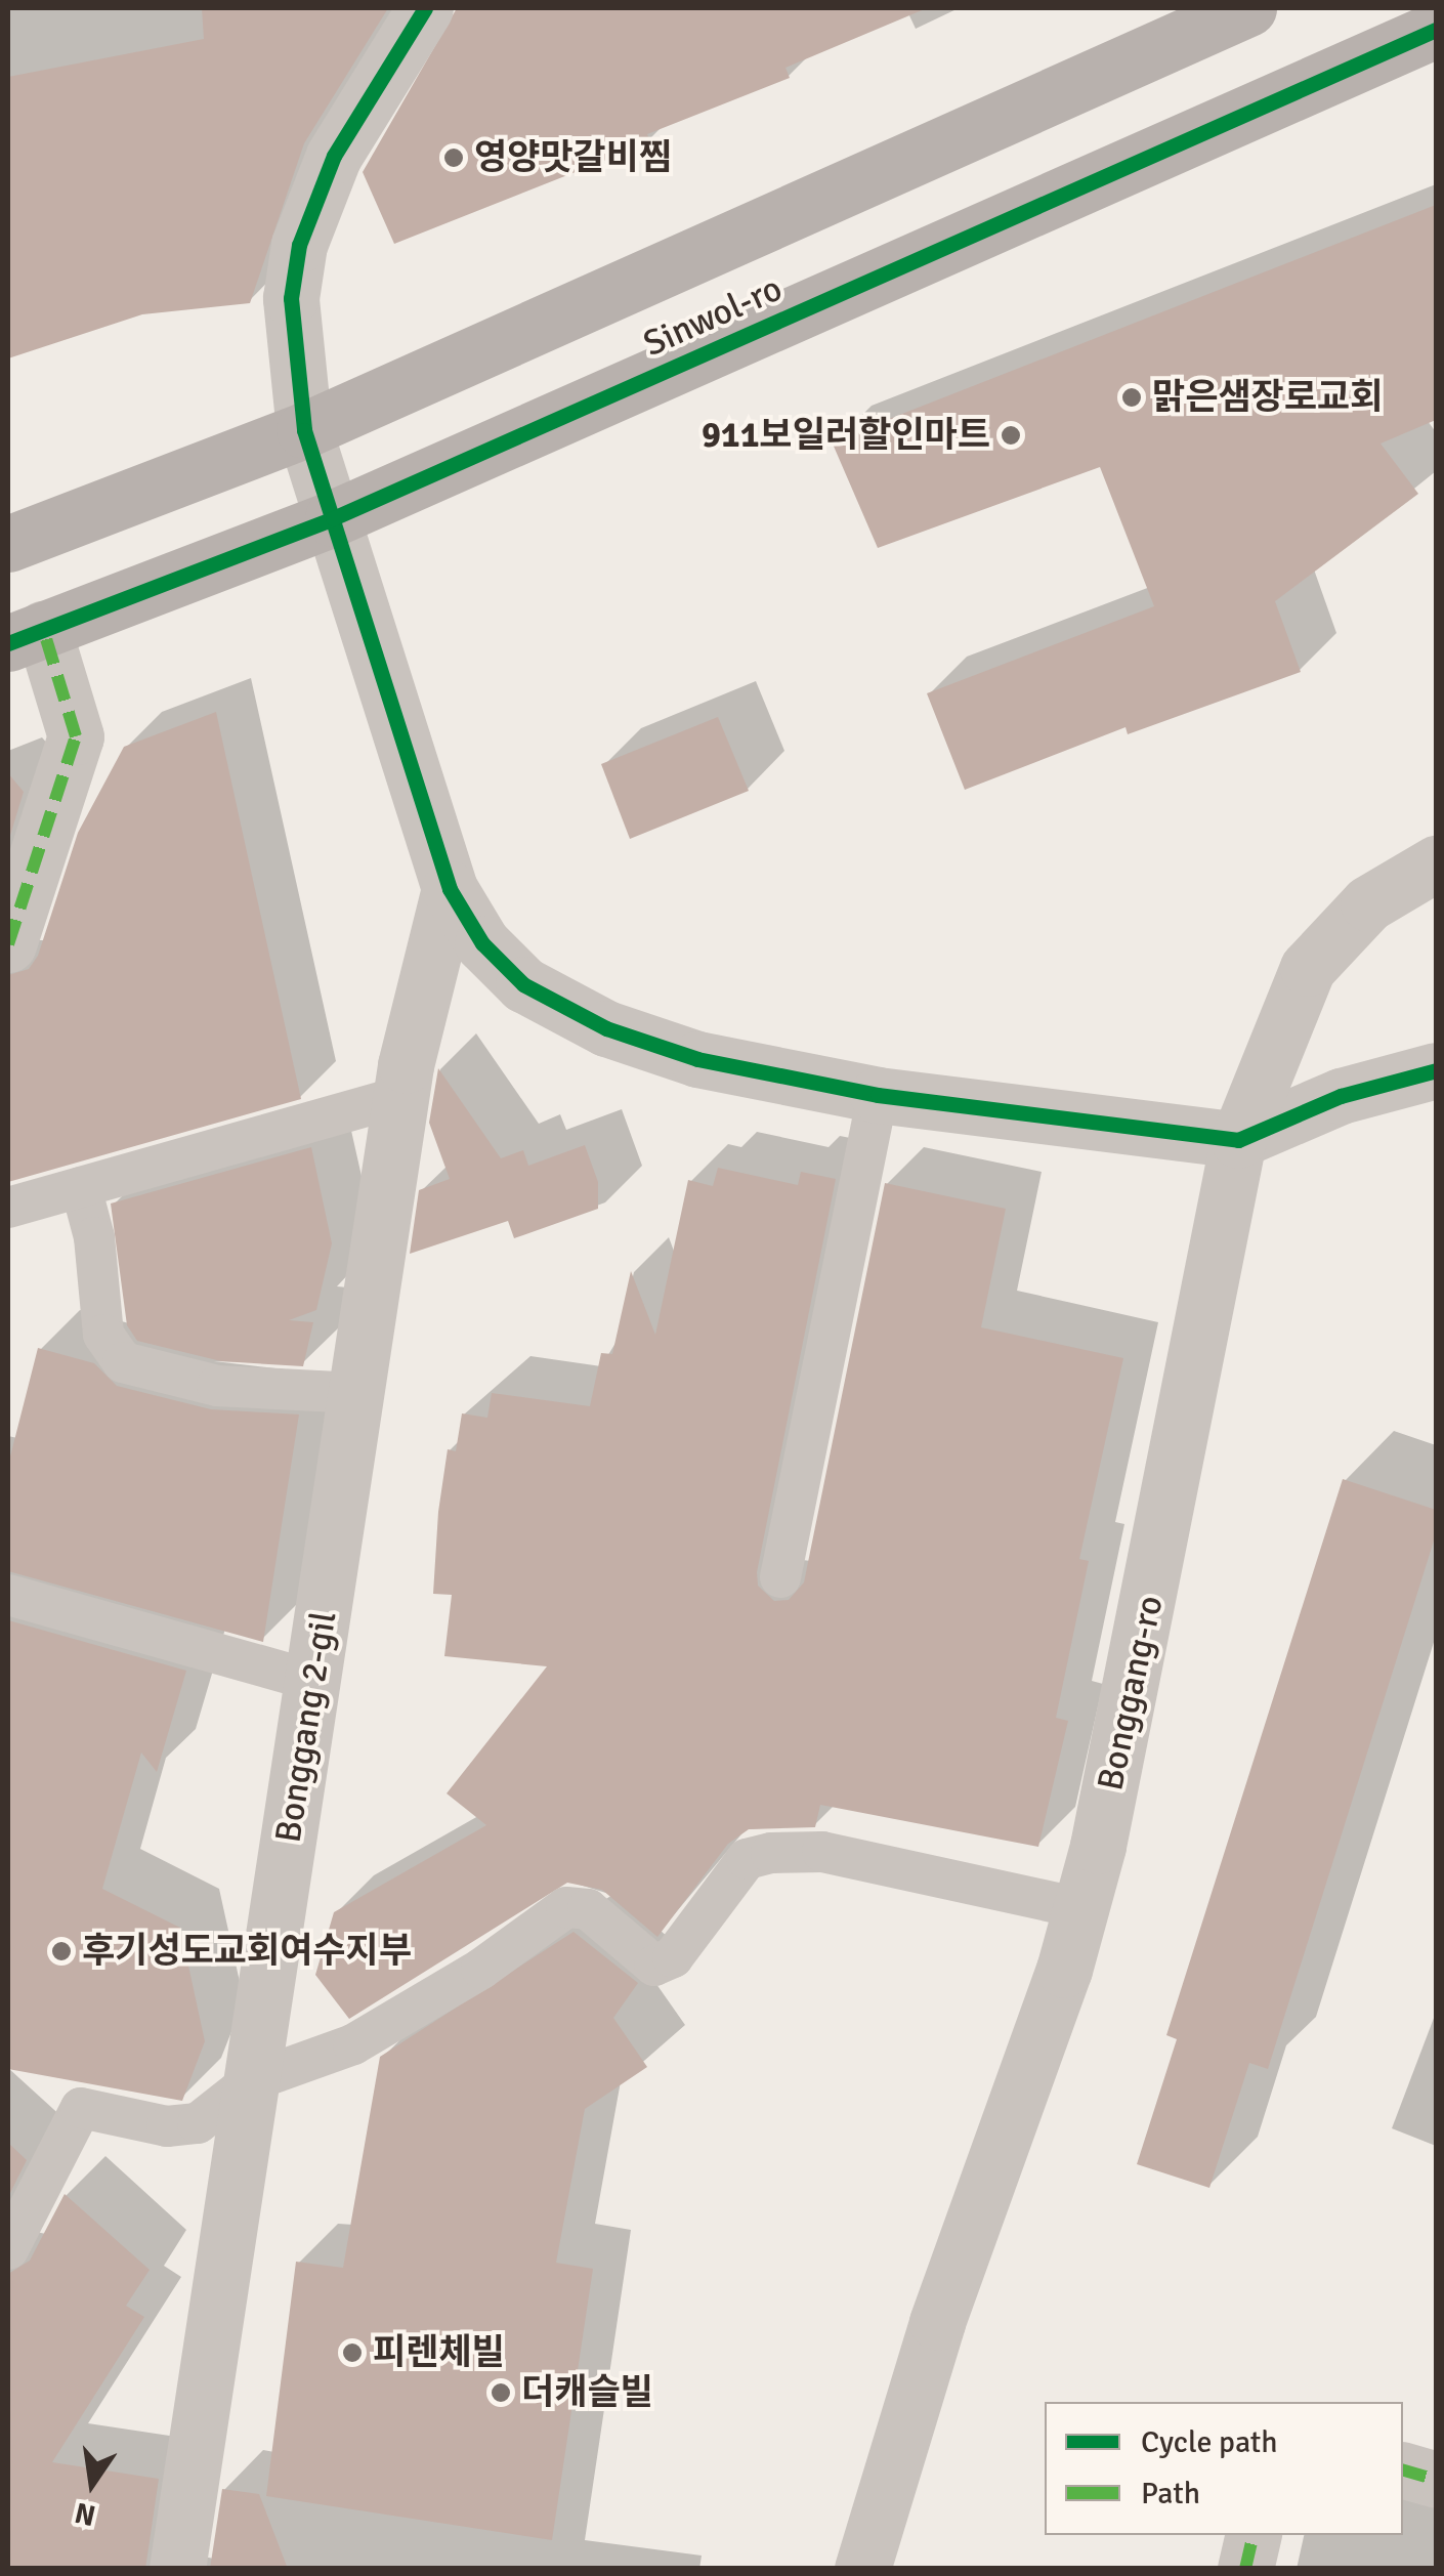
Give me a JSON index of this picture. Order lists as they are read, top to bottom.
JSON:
{
  "streets": {
    "main road": ["Sinwol-ro"],
    "street": ["Bonggang-ro", "Bonggang 2-gil"]
  },
  "places": [
    "영양맛갈비찜",
    "맑은샘장로교회",
    "911보일러할인마트",
    "후기성도교회여수지부",
    "피렌체빌",
    "더캐슬빌"
  ],
  "legend": ["Cycle path", "Path"],
  "north": "bottom"
}
